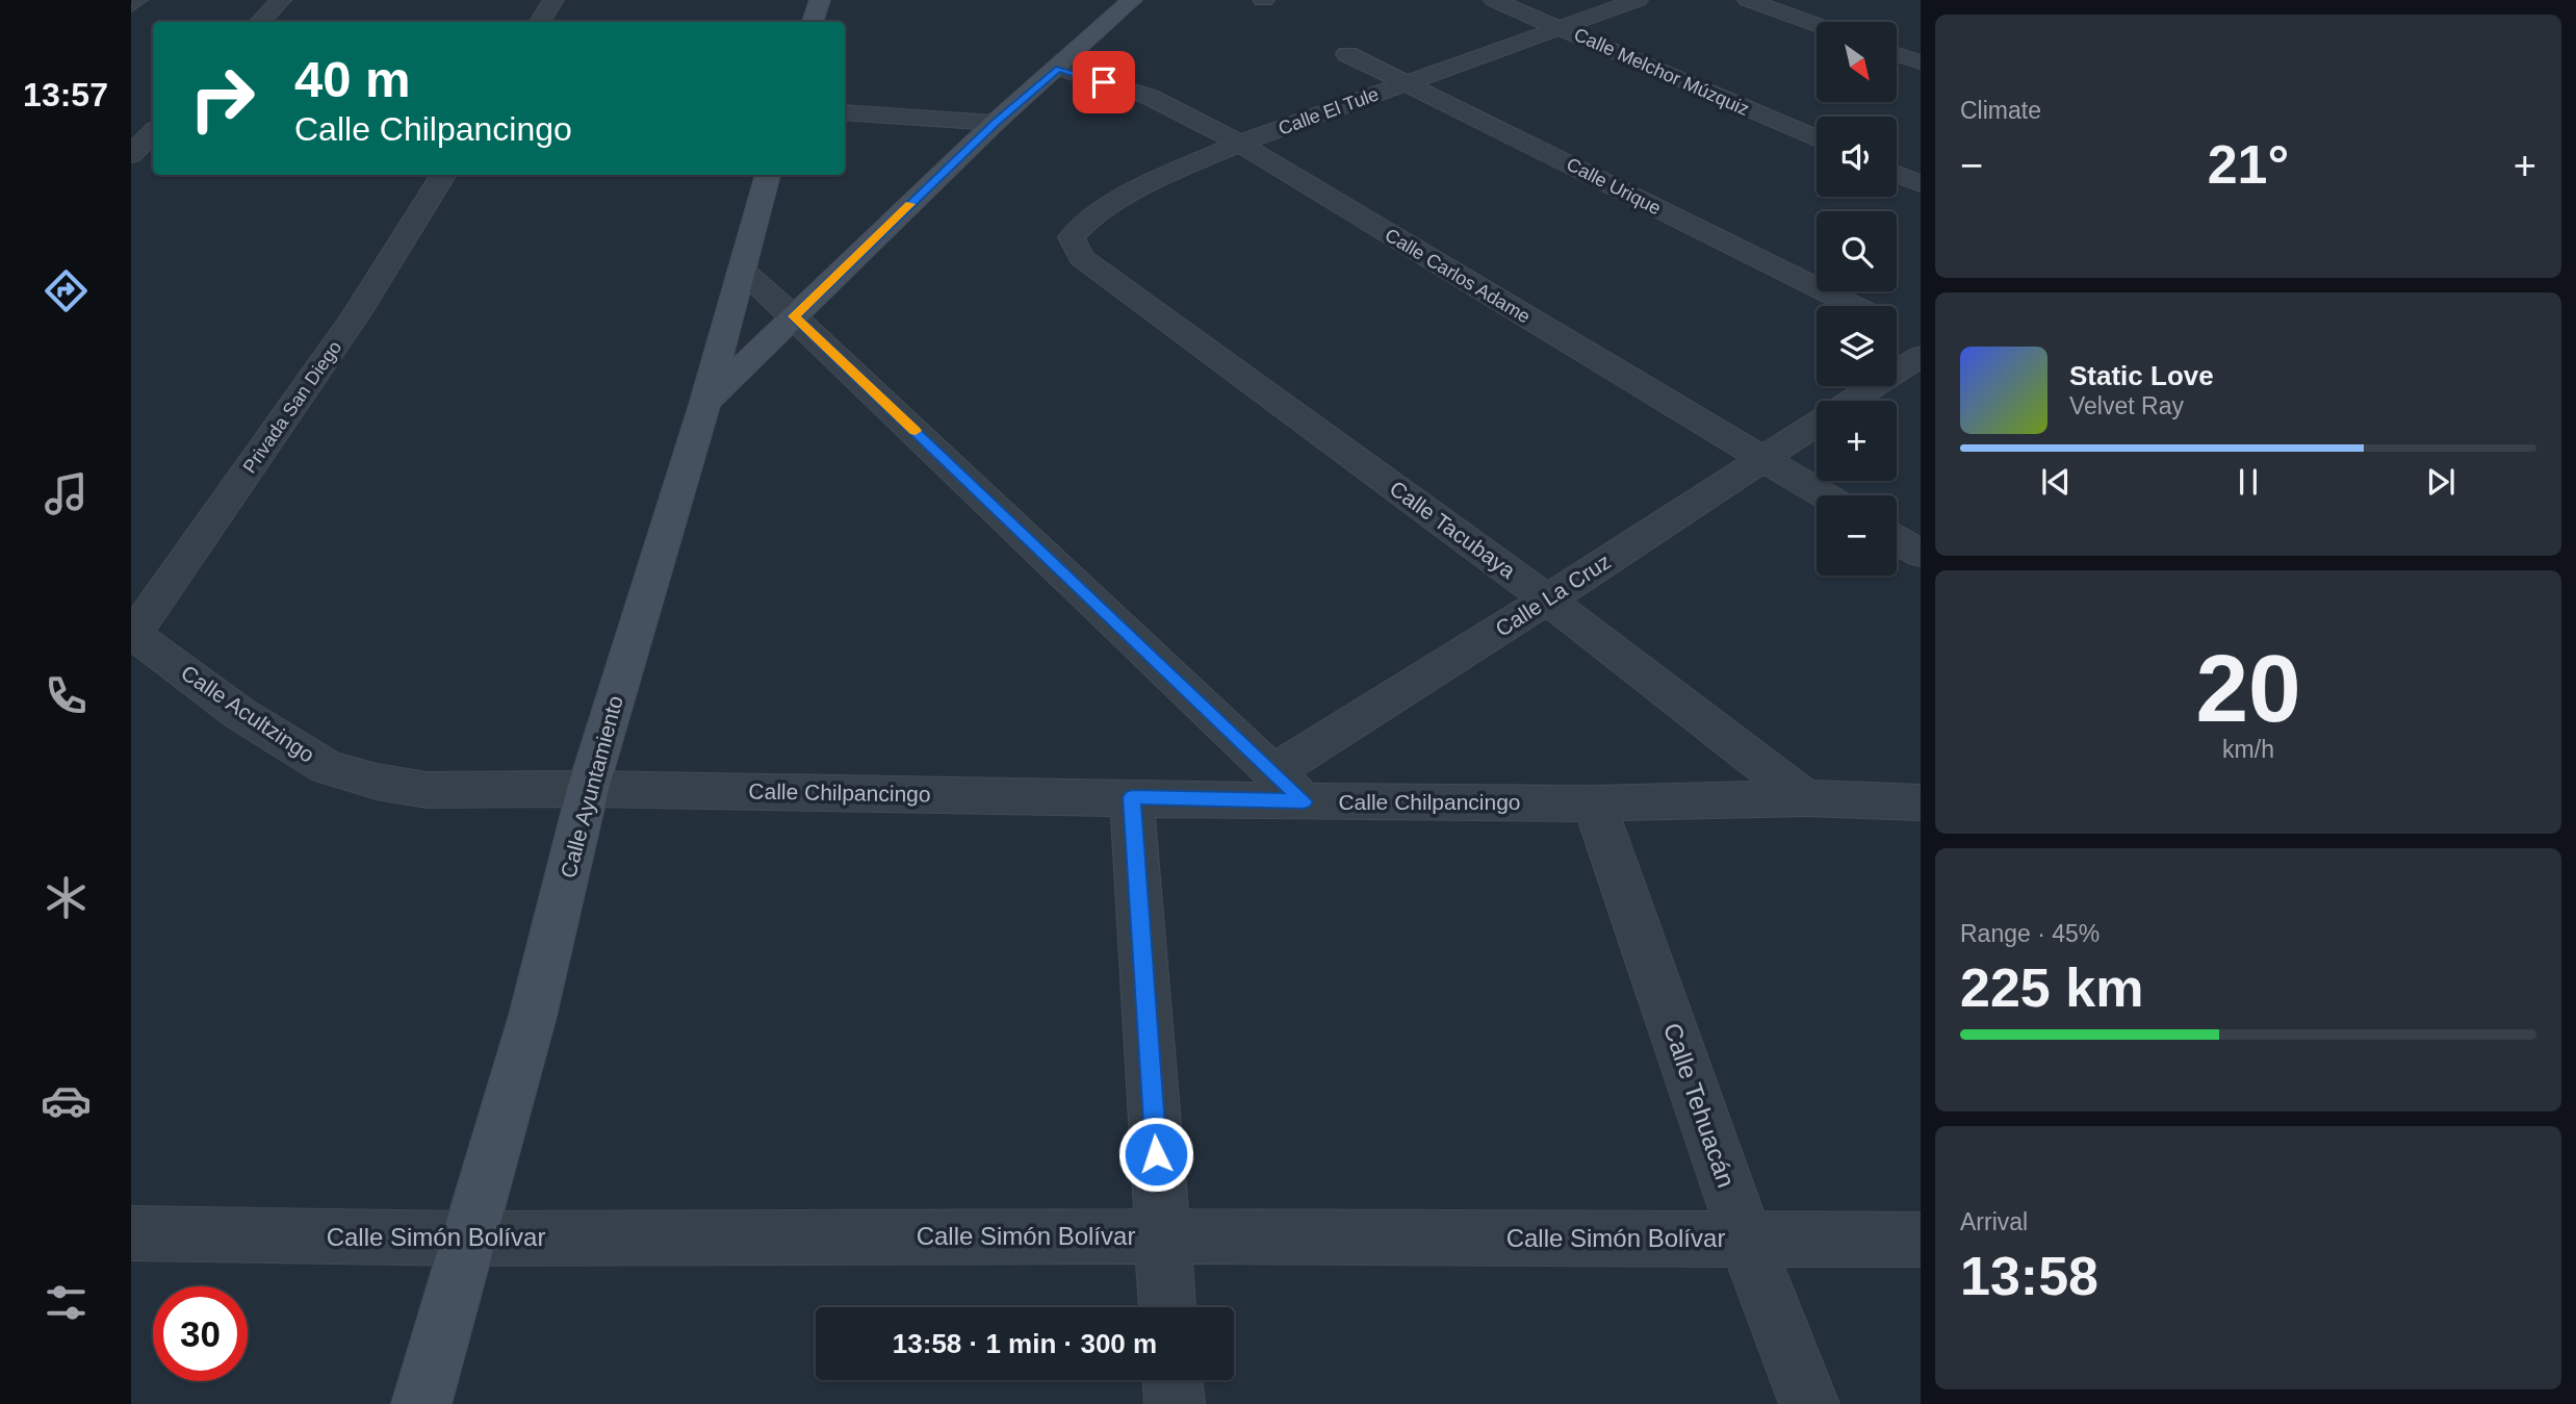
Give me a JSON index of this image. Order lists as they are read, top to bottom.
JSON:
{
  "streets": {
    "main road": ["Calle Ayuntamiento"],
    "street": [
      "Calle Melchor Múzquiz",
      "Calle El Tule",
      "Calle Urique",
      "Calle Carlos Adame",
      "Privada San Diego",
      "Calle Tacubaya",
      "Calle La Cruz",
      "Calle Acultzingo",
      "Calle Chilpancingo",
      "Calle Tehuacán",
      "Calle Simón Bolívar"
    ]
  },
  "crossings": [
    ["Calle Melchor Múzquiz", "Calle El Tule"],
    ["Calle El Tule", "Calle Urique"],
    ["Calle El Tule", "Calle Carlos Adame"],
    ["Calle El Tule", "Calle Tacubaya"],
    ["Calle Carlos Adame", "Calle La Cruz"],
    ["Privada San Diego", "Calle Acultzingo"],
    ["Calle Tacubaya", "Calle La Cruz"],
    ["Calle Tacubaya", "Calle Chilpancingo"],
    ["Calle Acultzingo", "Calle Ayuntamiento"],
    ["Calle Acultzingo", "Calle Chilpancingo"],
    ["Calle Ayuntamiento", "Calle Chilpancingo"],
    ["Calle Ayuntamiento", "Calle Simón Bolívar"],
    ["Calle Chilpancingo", "Calle Tehuacán"],
    ["Calle Tehuacán", "Calle Simón Bolívar"]
  ],
  "north": "bottom right",
  "page": {
    "tabs": "13:57",
    "tile": [
      "Climate",
      ["20", "km/h"],
      ["Range · 45%", "225 km"],
      ["Arrival", "13:58"]
    ],
    "map_buttons": ["+", "−"],
    "turn": ["40 m", "Calle Chilpancingo"],
    "heat": ["−", "21°", "+"],
    "song": ["Static Love", "Velvet Ray"],
    "limit": "30",
    "trip": "13:58 · 1 min · 300 m"
  }
}
